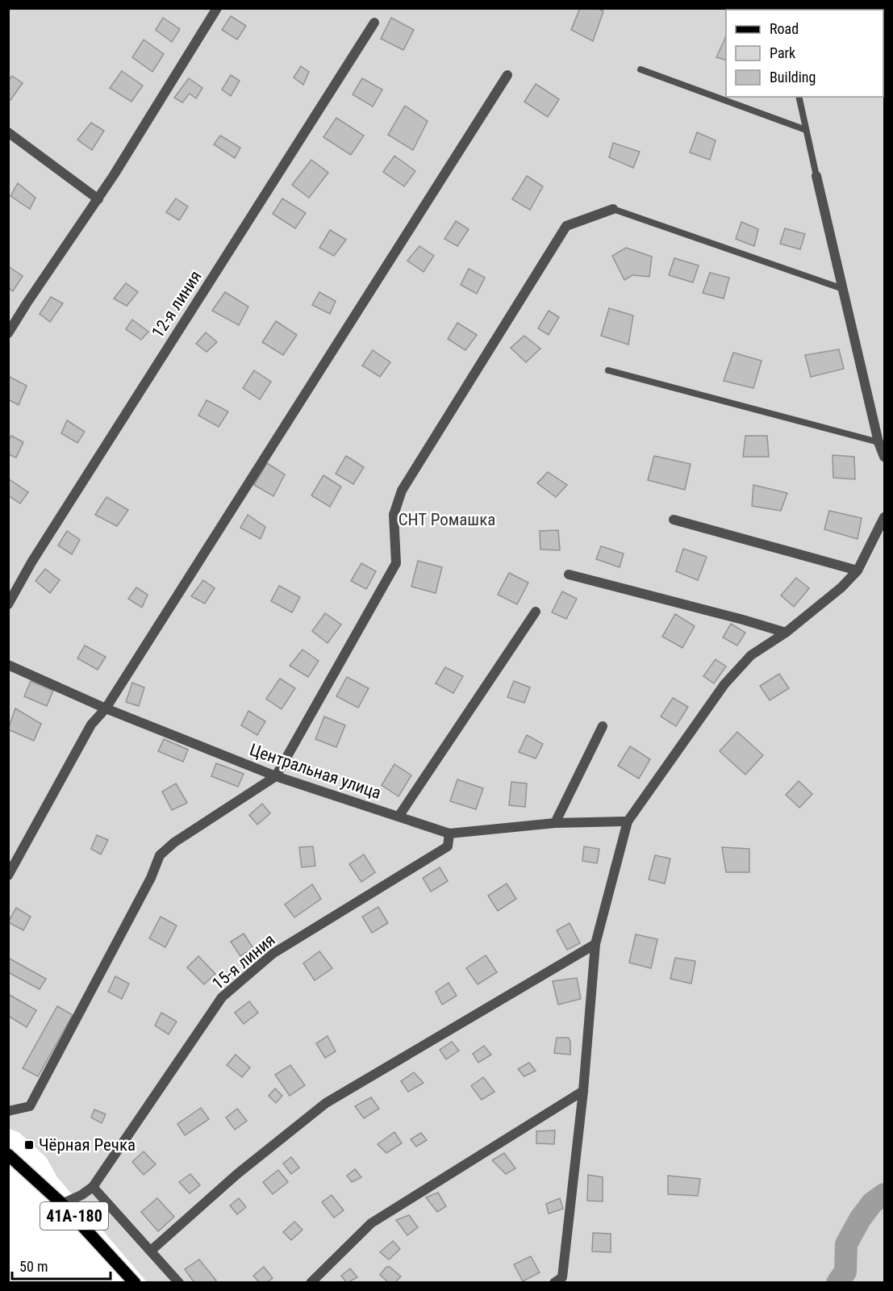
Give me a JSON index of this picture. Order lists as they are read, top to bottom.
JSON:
{
  "streets": {
    "main road": ["41А-180"],
    "street": ["12-я линия", "Центральная улица", "15-я линия"]
  },
  "crossings": [
    ["Центральная улица", "15-я линия"],
    ["15-я линия", "41А-180"]
  ],
  "parks": ["СНТ Ромашка"],
  "places": {
    "transit": ["Чёрная Речка"]
  },
  "legend": ["Road", "Park", "Building"],
  "scale_bar": "50 m"
}
